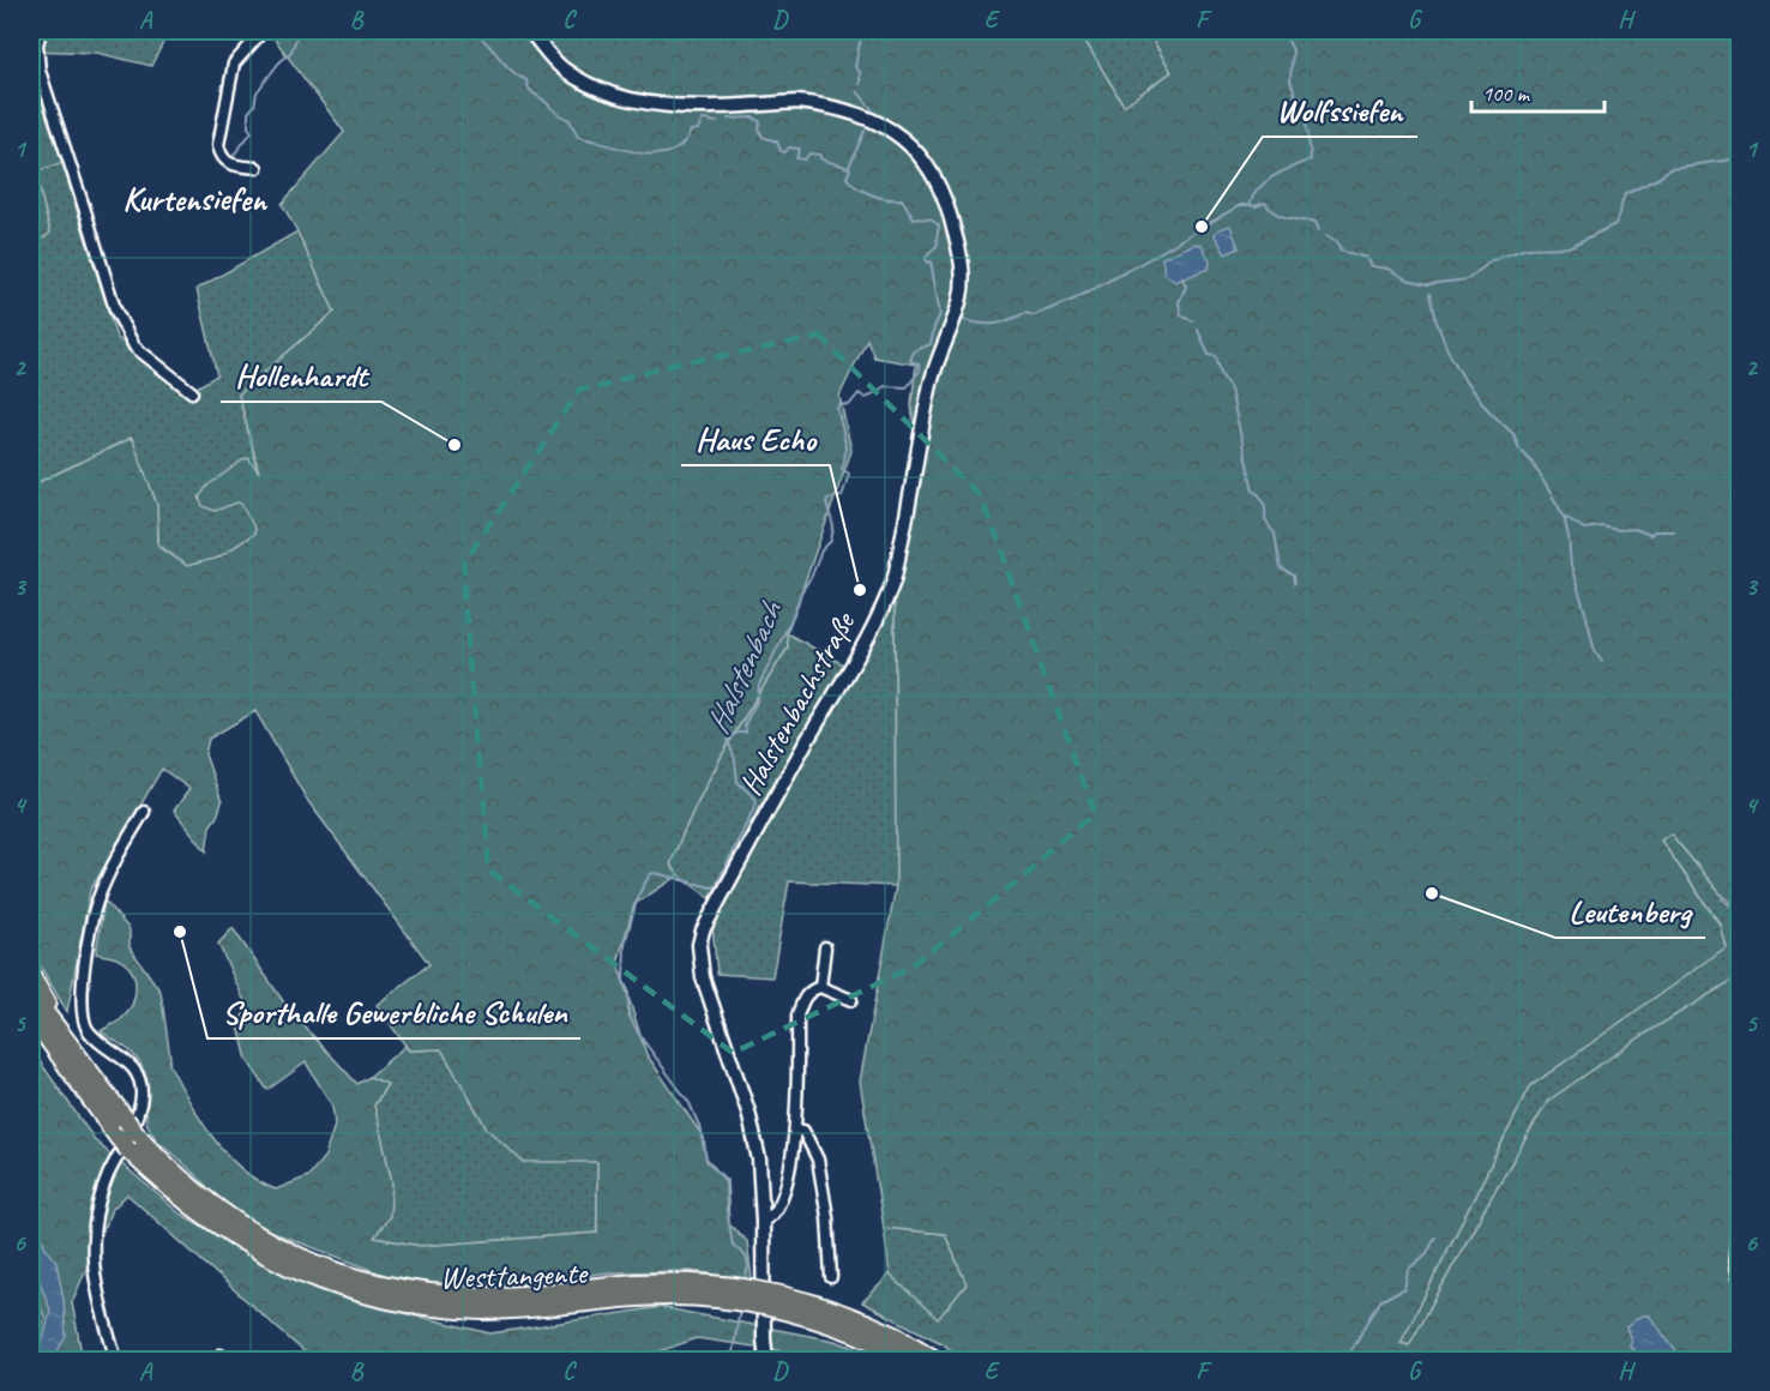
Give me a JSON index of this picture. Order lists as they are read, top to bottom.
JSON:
{
  "streets": {
    "highway": ["Westtangente"],
    "street": ["Halstenbachstraße"]
  },
  "districts": ["Kurtensiefen"],
  "water": ["Halstenbach"],
  "places": [
    "Wolfssiefen",
    "Hollenhardt",
    "Haus Echo",
    "Leutenberg",
    "Sporthalle Gewerbliche Schulen"
  ],
  "scale_bar": "100 m",
  "grid": {
    "columns": [
      "A",
      "B",
      "C",
      "D",
      "E",
      "F",
      "G",
      "H"
    ],
    "rows": [
      "1",
      "2",
      "3",
      "4",
      "5",
      "6"
    ]
  }
}
